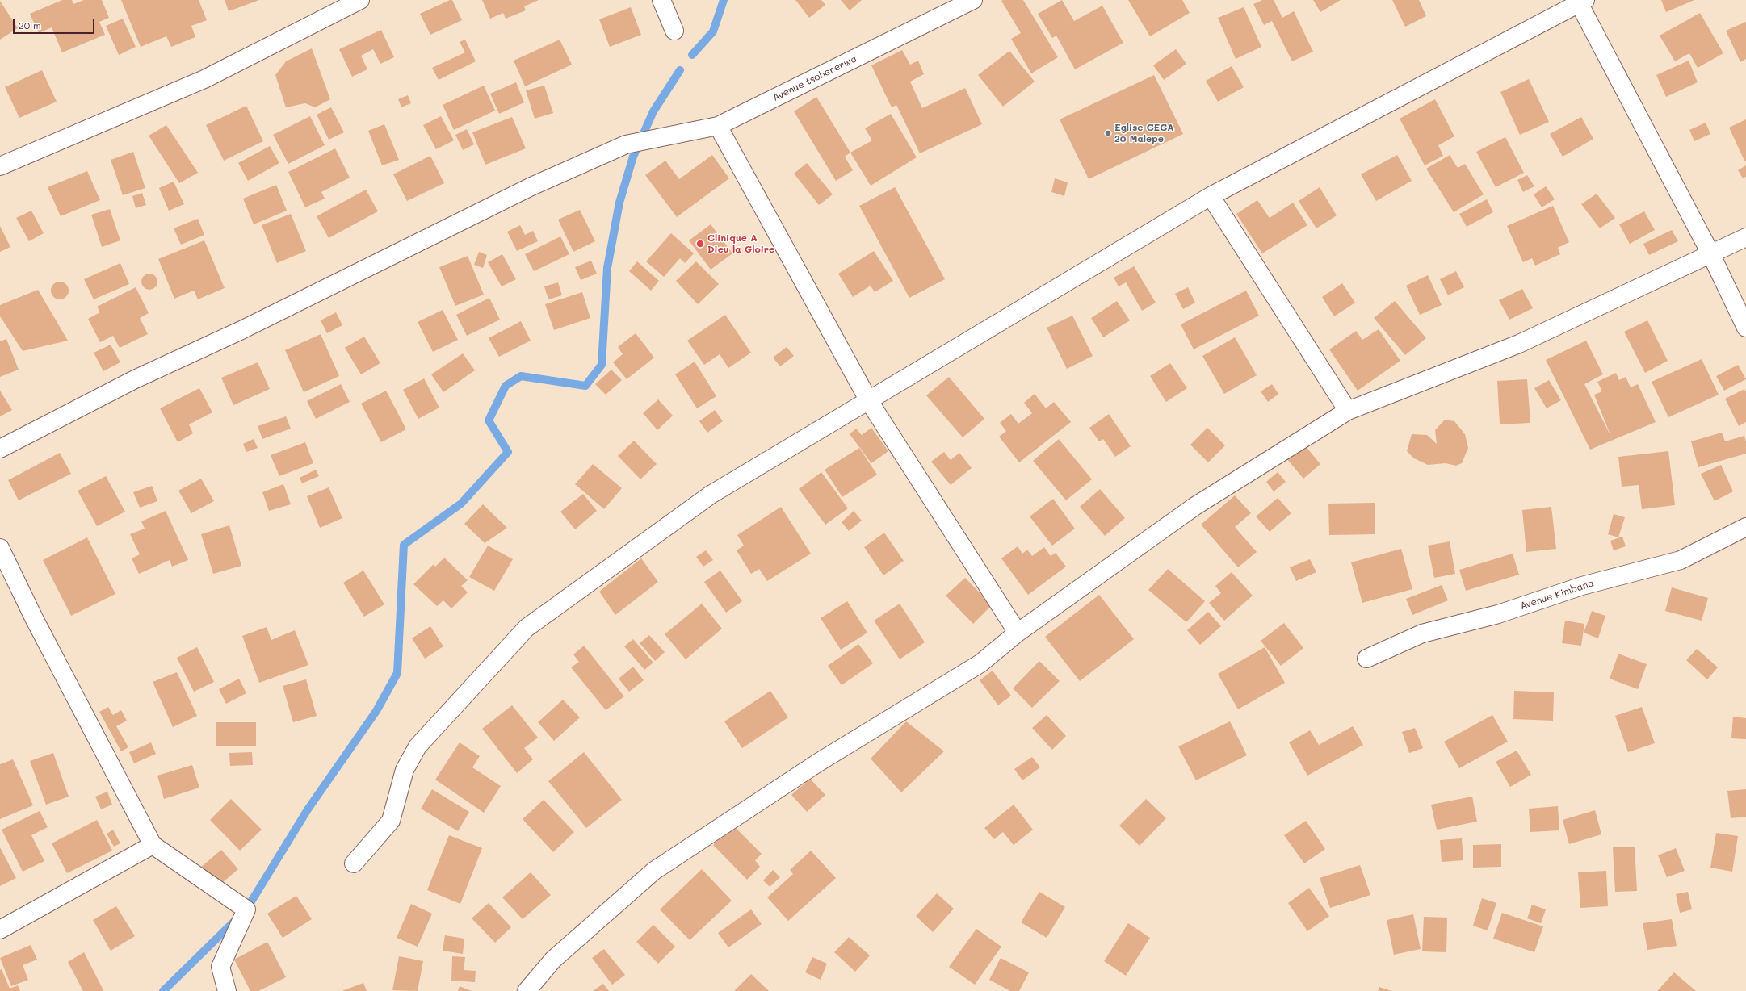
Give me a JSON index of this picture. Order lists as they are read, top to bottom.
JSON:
{
  "streets": {
    "street": ["Avenue tsohererwa", "Avenue Kimbana"]
  },
  "places": ["Eglise CECA 20 Malepe", "Clinique A Dieu la Gloire"],
  "scale_bar": "20 m"
}
